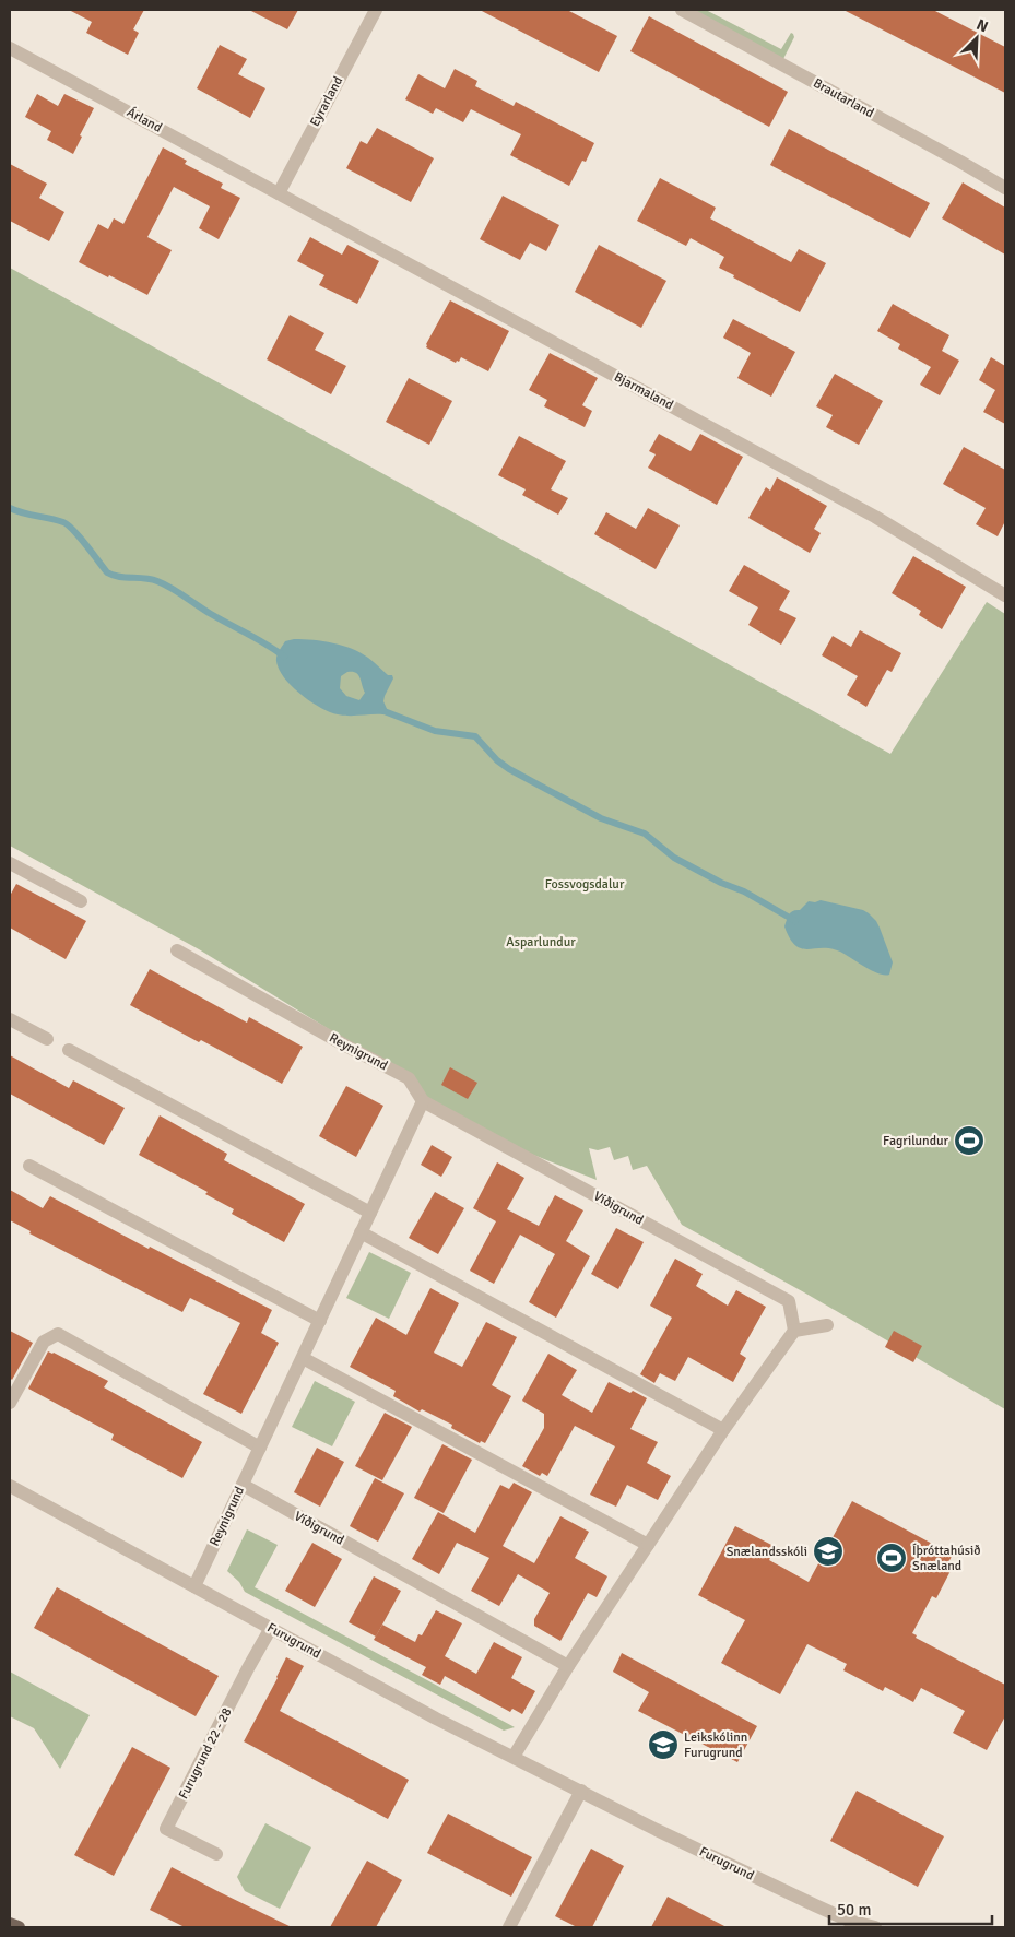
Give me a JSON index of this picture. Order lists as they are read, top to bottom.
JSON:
{
  "streets": {
    "street": [
      "Brautarland",
      "Eyrarland",
      "Árland",
      "Bjarmaland",
      "Reynigrund",
      "Víðigrund",
      "Furugrund",
      "Furugrund 22 - 28"
    ]
  },
  "crossings": [
    ["Eyrarland", "Árland"],
    ["Eyrarland", "Bjarmaland"],
    ["Árland", "Bjarmaland"],
    ["Reynigrund", "Víðigrund"],
    ["Reynigrund", "Furugrund"],
    ["Furugrund", "Furugrund 22 - 28"]
  ],
  "parks": ["Fossvogsdalur", "Asparlundur"],
  "places": {
    "sports": ["Fagrilundur", "Íþróttahúsið Snæland"],
    "school or university": ["Snælandsskóli", "Leikskólinn Furugrund"]
  },
  "scale_bar": "50 m",
  "north": "top right"
}
